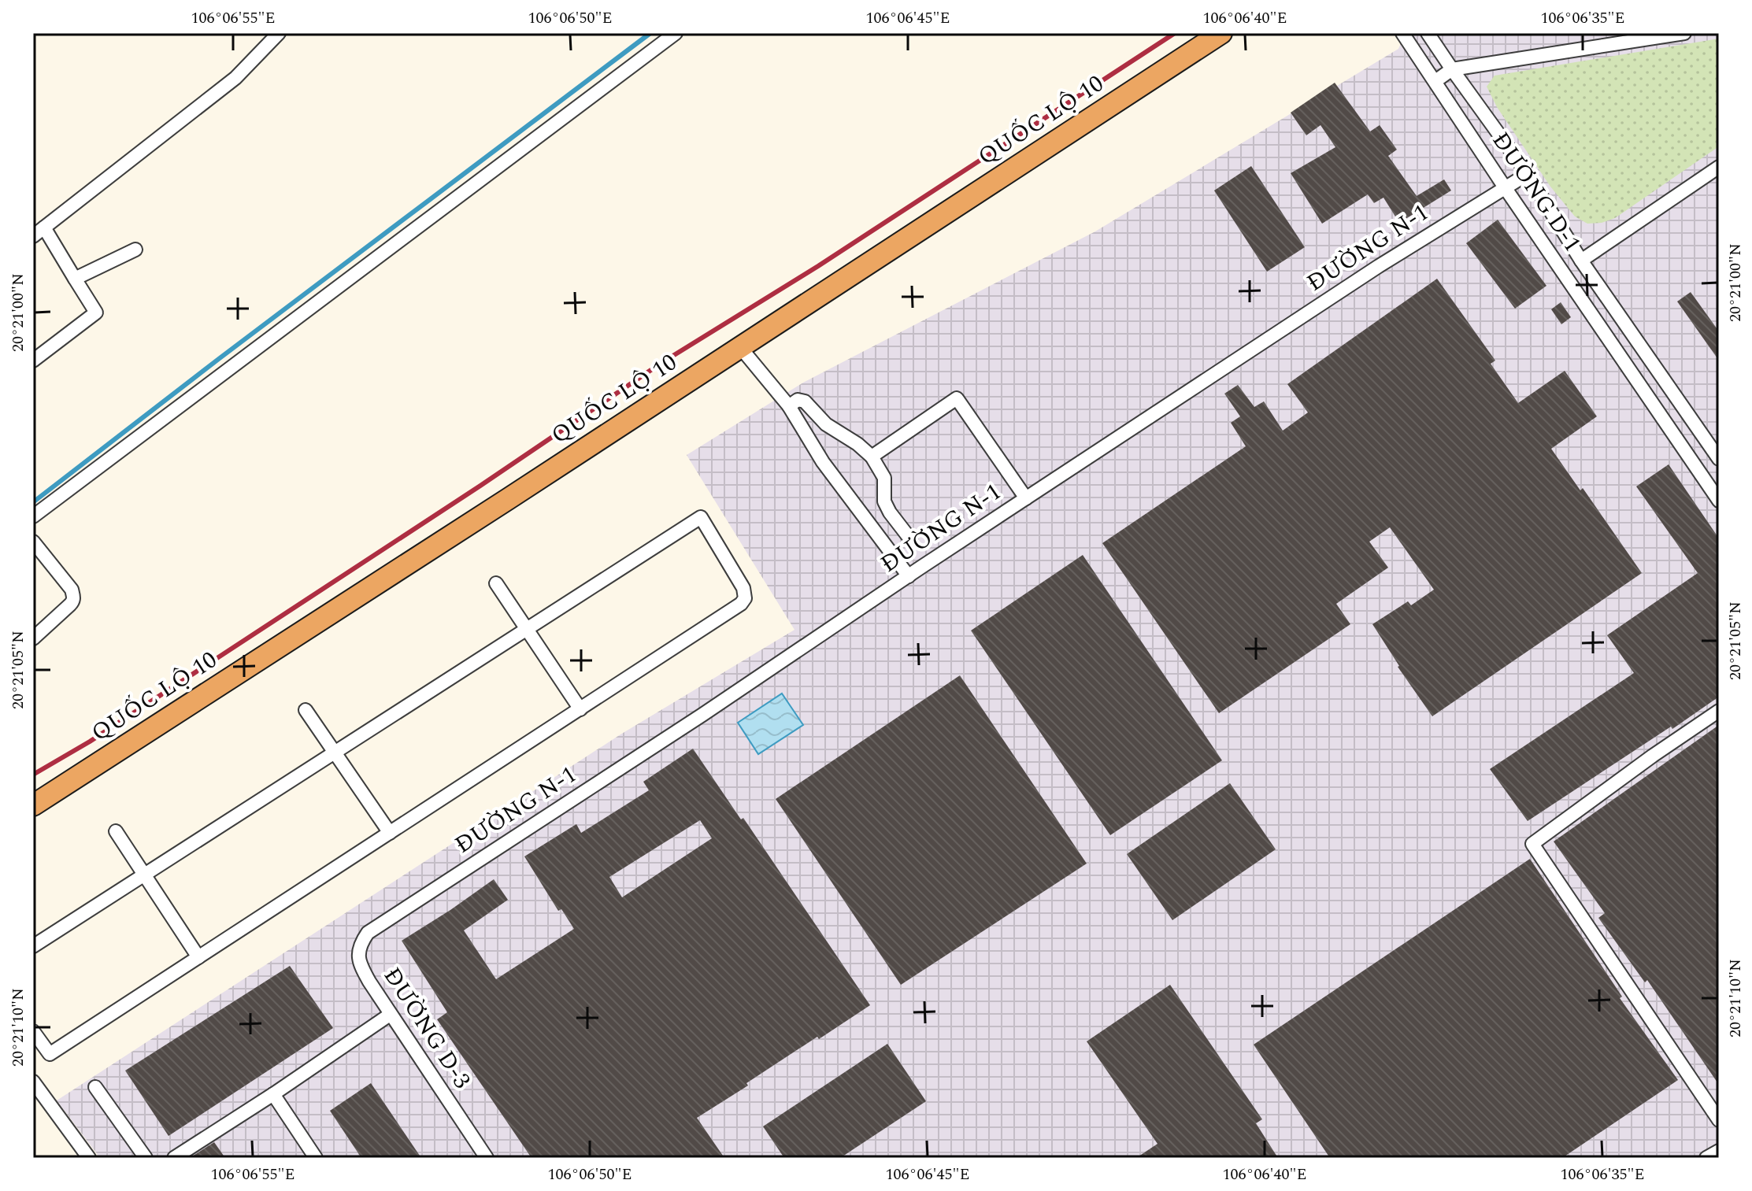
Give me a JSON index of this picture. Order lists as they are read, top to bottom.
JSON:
{
  "streets": {
    "highway": ["QUỐC LỘ 10"],
    "street": ["ĐƯỜNG D-1", "ĐƯỜNG N-1", "ĐƯỜNG D-3"]
  },
  "crossings": [
    ["ĐƯỜNG D-1", "ĐƯỜNG N-1"],
    ["ĐƯỜNG N-1", "ĐƯỜNG D-3"]
  ],
  "coordinates": [
    "106°06'55\"E",
    "106°06'50\"E",
    "106°06'45\"E",
    "106°06'40\"E",
    "106°06'35\"E",
    "20°21'00\"N",
    "20°21'05\"N",
    "20°21'10\"N"
  ]
}
